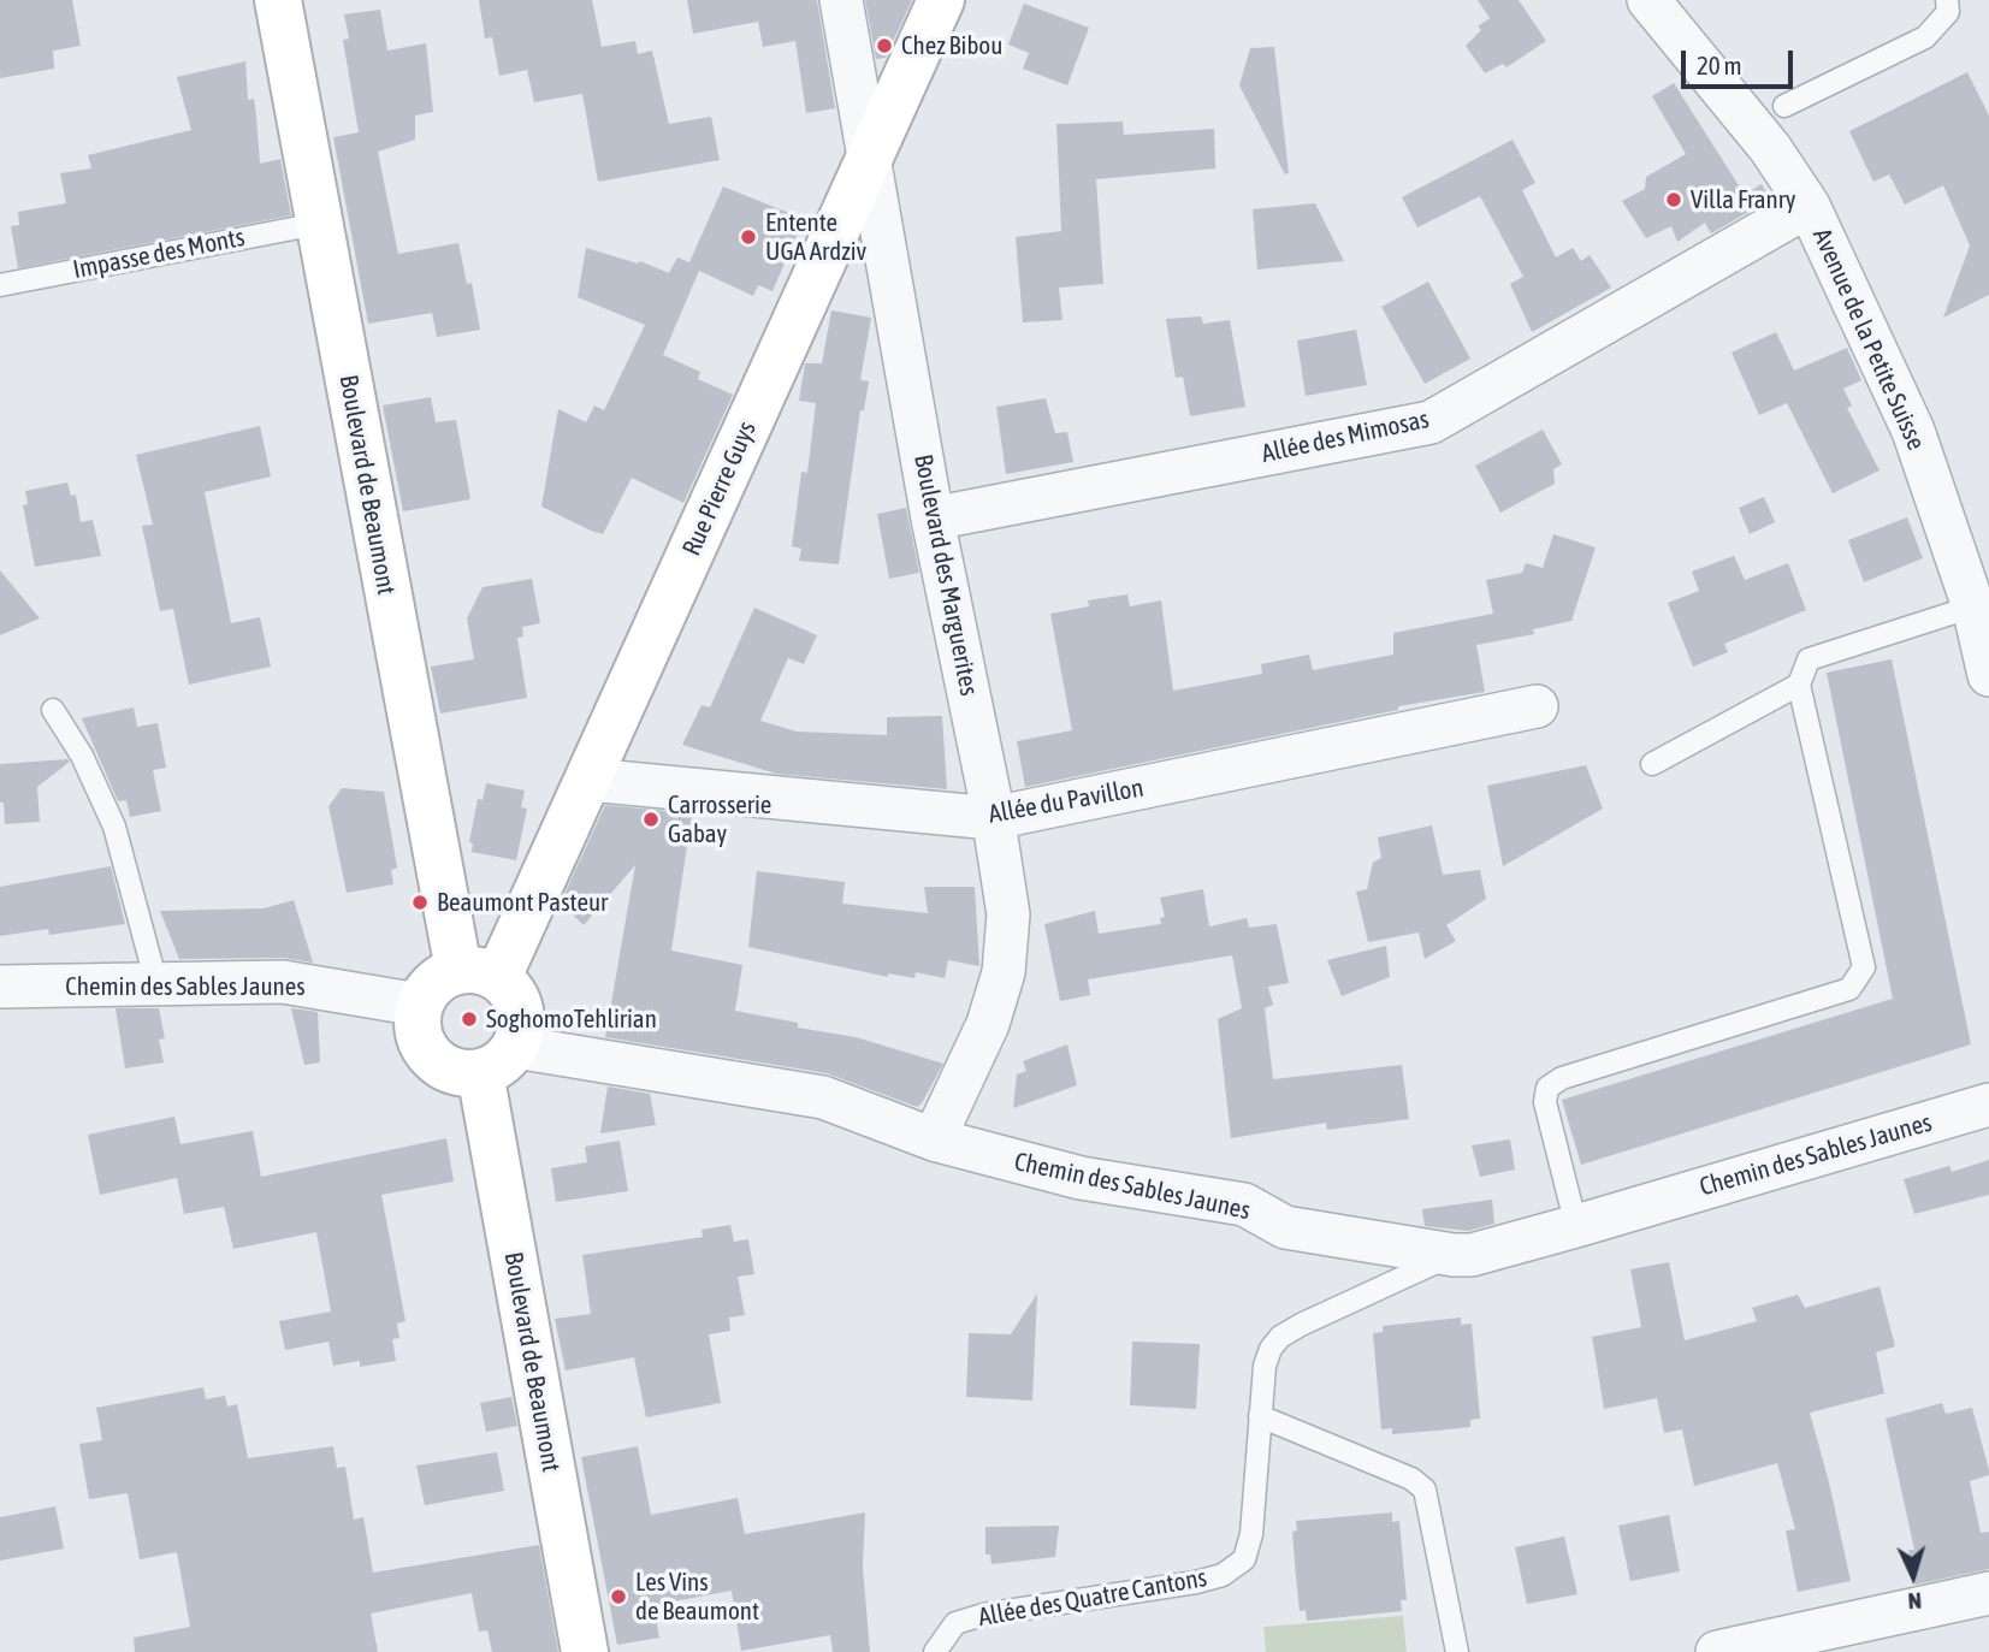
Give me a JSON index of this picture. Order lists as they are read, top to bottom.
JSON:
{
  "streets": {
    "street": [
      "Avenue de la Petite Suisse",
      "Allée des Mimosas",
      "Boulevard de Beaumont",
      "Rue Pierre Guys",
      "Boulevard des Marguerites",
      "Allée du Pavillon",
      "Chemin des Sables Jaunes"
    ],
    "lane": ["Impasse des Monts", "Allée des Quatre Cantons"]
  },
  "crossings": [
    ["Impasse des Monts", "Boulevard de Beaumont"],
    ["Avenue de la Petite Suisse", "Allée des Mimosas"],
    ["Allée des Mimosas", "Boulevard des Marguerites"],
    ["Boulevard de Beaumont", "Rue Pierre Guys"],
    ["Boulevard de Beaumont", "Chemin des Sables Jaunes"],
    ["Rue Pierre Guys", "Boulevard des Marguerites"],
    ["Rue Pierre Guys", "Allée du Pavillon"],
    ["Rue Pierre Guys", "Chemin des Sables Jaunes"],
    ["Boulevard des Marguerites", "Allée du Pavillon"],
    ["Boulevard des Marguerites", "Chemin des Sables Jaunes"],
    ["Chemin des Sables Jaunes", "Allée des Quatre Cantons"]
  ],
  "places": [
    "Chez Bibou",
    "Villa Franry",
    "Entente UGA Ardziv",
    "Carrosserie Gabay",
    "Beaumont Pasteur",
    "SoghomoTehlirian",
    "Les Vins de Beaumont"
  ],
  "scale_bar": "20 m",
  "north": "bottom"
}
